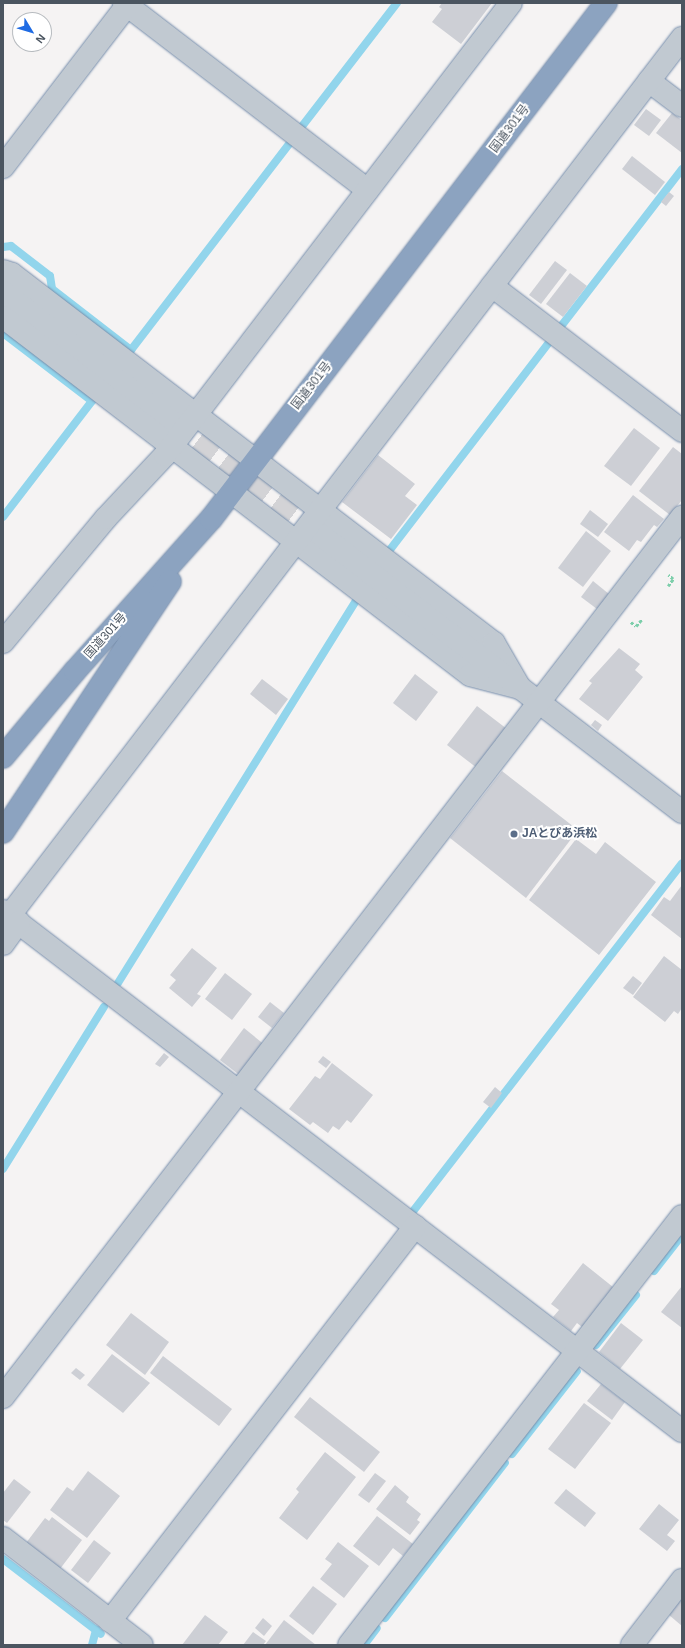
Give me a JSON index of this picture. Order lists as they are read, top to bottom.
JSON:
{
  "streets": {
    "highway": ["国道301号"]
  },
  "places": ["JAとぴあ浜松"],
  "north": "bottom right"
}
